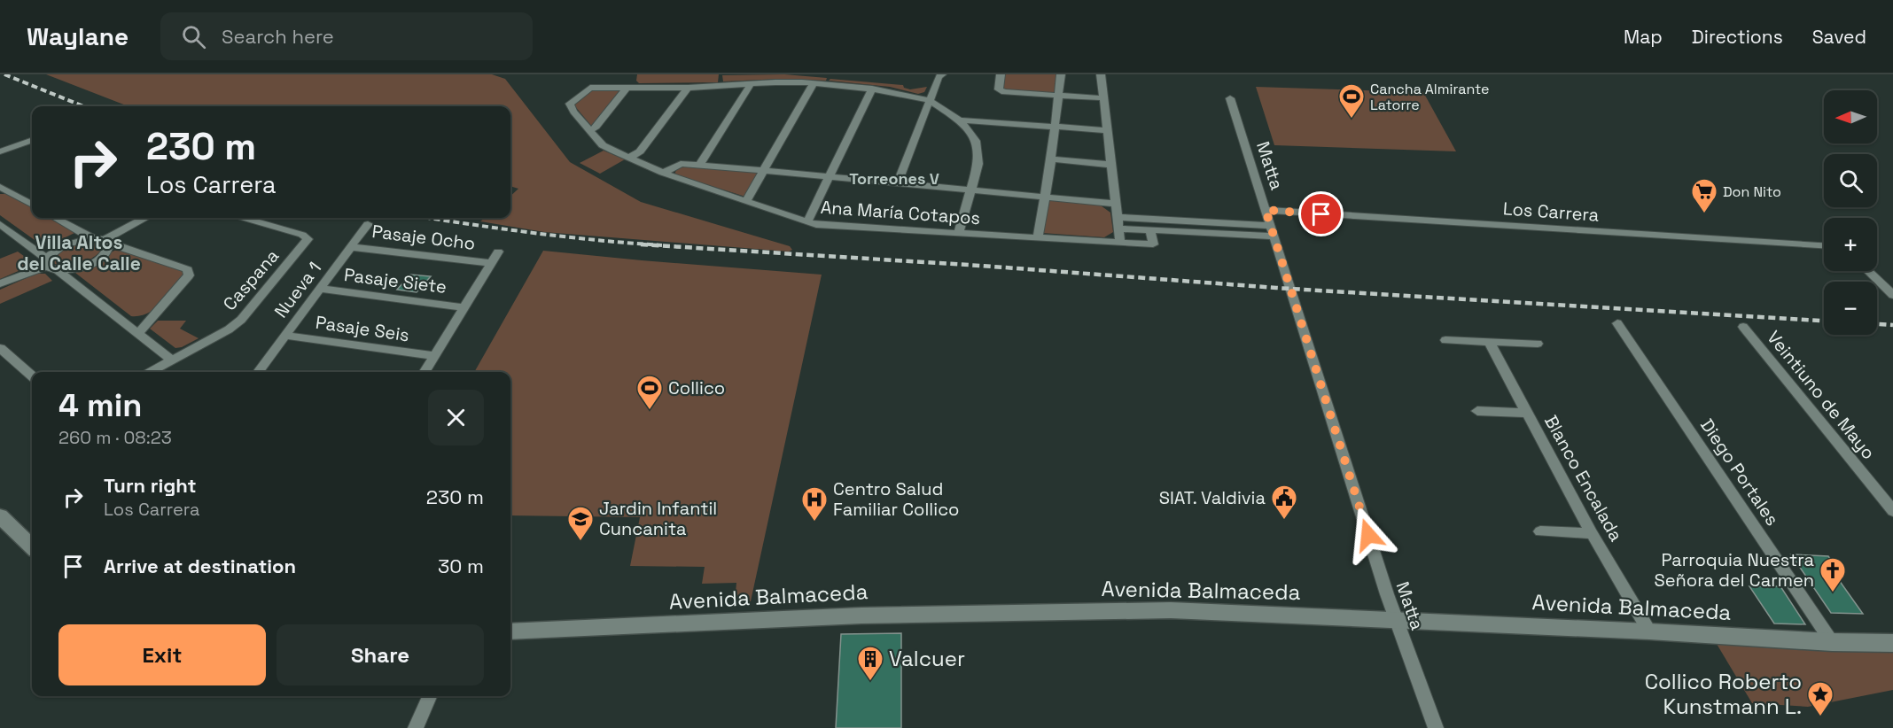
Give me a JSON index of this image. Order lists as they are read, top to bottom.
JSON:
{
  "streets": {
    "main road": ["Avenida Balmaceda"],
    "street": [
      "Matta",
      "Los Carrera",
      "Ana María Cotapos",
      "Pasaje Ocho",
      "Caspana",
      "Pasaje Siete",
      "Nueva 1",
      "Pasaje Seis",
      "Veintiuno de Mayo",
      "Diego Portales",
      "Blanco Encalada"
    ]
  },
  "crossings": [
    ["Matta", "Los Carrera"],
    ["Matta", "Avenida Balmaceda"],
    ["Pasaje Ocho", "Nueva 1"],
    ["Pasaje Siete", "Nueva 1"],
    ["Nueva 1", "Pasaje Seis"],
    ["Diego Portales", "Avenida Balmaceda"],
    ["Blanco Encalada", "Avenida Balmaceda"]
  ],
  "districts": ["Torreones V", "Villa Altos del Calle Calle"],
  "places": {
    "sports": ["Cancha Almirante Latorre", "Collico"],
    "supermarket": ["Don Nito"],
    "public building": ["SIAT. Valdivia"],
    "hospital": ["Centro Salud Familiar Collico"],
    "school or university": ["Jardin Infantil Cuncanita"],
    "church": ["Parroquia Nuestra Señora del Carmen"],
    "building": ["Valcuer"],
    "place": ["Collico Roberto Kunstmann L."]
  },
  "north": "left",
  "page": {
    "header": "Waylane",
    "search": "Search here",
    "nav": ["Map", "Directions", "Saved"],
    "map_buttons": ["+", "−"],
    "turn": ["230 m", "Los Carrera"],
    "heading": ["4 min", "260 m · 08:23"],
    "list": [
      {
        "name": "Turn right",
        "note": "Los Carrera",
        "value": "230 m"
      },
      {
        "name": "Arrive at destination",
        "value": "30 m"
      }
    ],
    "buttons": ["Exit", "Share"]
  }
}
